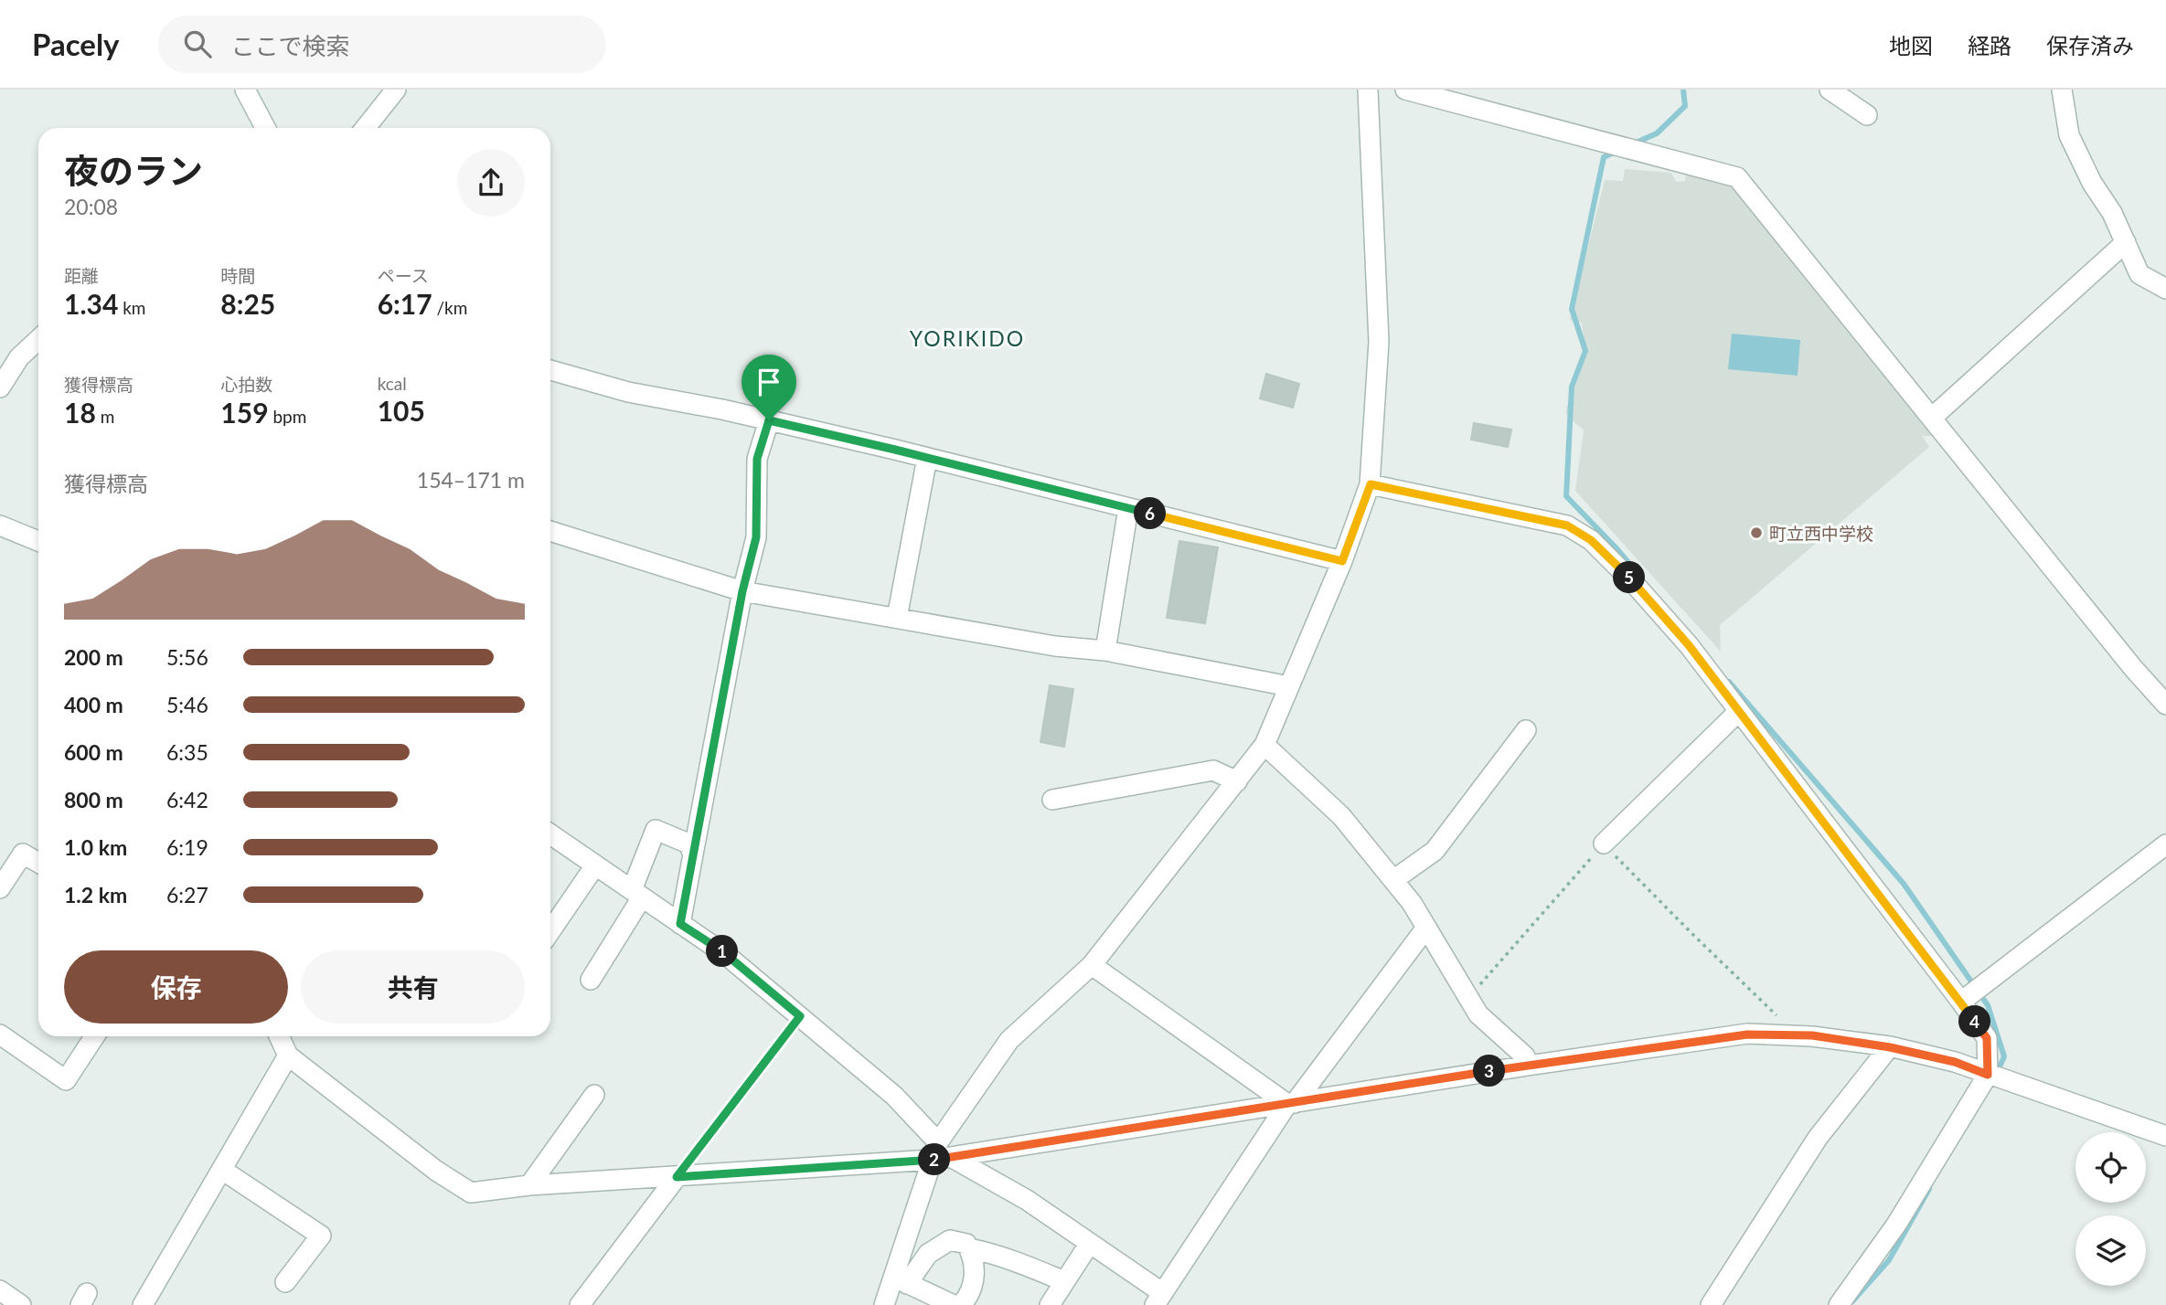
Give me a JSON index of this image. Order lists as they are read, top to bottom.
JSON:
{
  "districts": ["YORIKIDO"],
  "places": ["町立西中学校"],
  "page": {
    "header": "Pacely",
    "search": "ここで検索",
    "nav": ["地図", "経路", "保存済み"],
    "heading": ["夜のラン", "20:08"],
    "stats": [
      ["距離", "1.34 km"],
      ["時間", "8:25"],
      ["ペース", "6:17 /km"],
      ["獲得標高", "18 m"],
      ["心拍数", "159 bpm"],
      ["kcal", "105"]
    ],
    "chart": ["獲得標高", "154–171 m"],
    "pins": [
      "6",
      "5",
      "1",
      "4",
      "3",
      "2"
    ],
    "list": [
      {
        "name": "200 m",
        "note": "5:56"
      },
      {
        "name": "400 m",
        "note": "5:46"
      },
      {
        "name": "600 m",
        "note": "6:35"
      },
      {
        "name": "800 m",
        "note": "6:42"
      },
      {
        "name": "1.0 km",
        "note": "6:19"
      },
      {
        "name": "1.2 km",
        "note": "6:27"
      }
    ],
    "buttons": ["保存", "共有"]
  }
}
